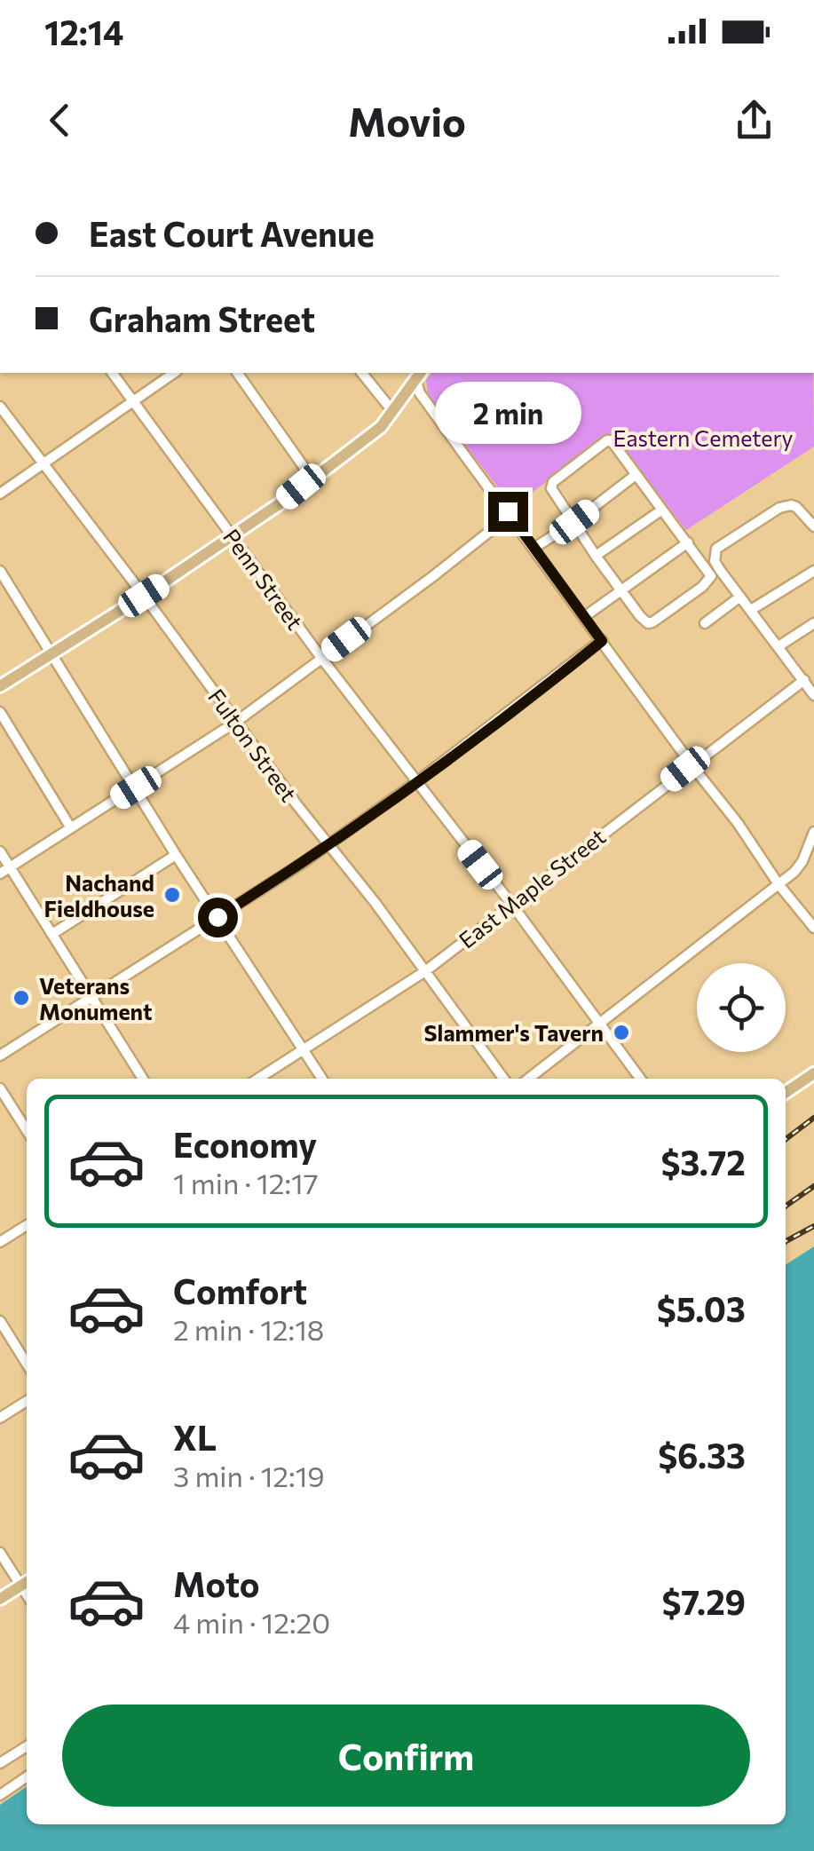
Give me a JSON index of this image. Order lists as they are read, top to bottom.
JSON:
{
  "streets": {
    "street": ["Penn Street", "Fulton Street", "East Maple Street"]
  },
  "crossings": [
    ["Penn Street", "East Maple Street"],
    ["Fulton Street", "East Maple Street"]
  ],
  "parks": ["Eastern Cemetery"],
  "places": ["Nachand Fieldhouse", "Veterans Monument", "Slammer's Tavern"],
  "page": {
    "status": "12:14",
    "header": "Movio",
    "banner": ["East Court Avenue", "Graham Street"],
    "bubble": "2 min",
    "list": [
      {
        "name": "Economy",
        "note": "1 min · 12:17",
        "value": "$3.72"
      },
      {
        "name": "Comfort",
        "note": "2 min · 12:18",
        "value": "$5.03"
      },
      {
        "name": "XL",
        "note": "3 min · 12:19",
        "value": "$6.33"
      },
      {
        "name": "Moto",
        "note": "4 min · 12:20",
        "value": "$7.29"
      }
    ],
    "buttons": "Confirm"
  }
}
